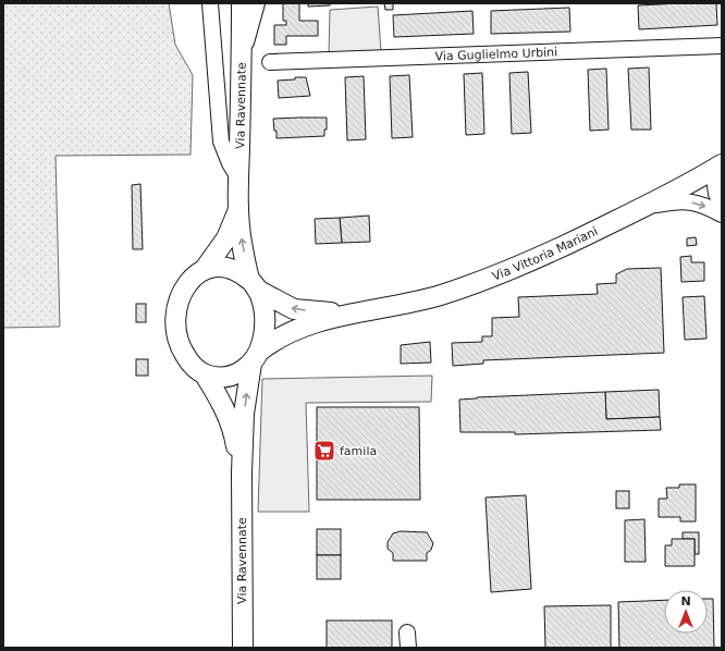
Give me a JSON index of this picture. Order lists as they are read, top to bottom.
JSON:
{
  "streets": {
    "main road": ["Via Ravennate", "Via Vittoria Mariani"],
    "street": ["Via Guglielmo Urbini"]
  },
  "crossings": [
    ["Via Ravennate", "Via Vittoria Mariani"]
  ],
  "places": {
    "supermarket": ["famila"]
  },
  "north": "top"
}
